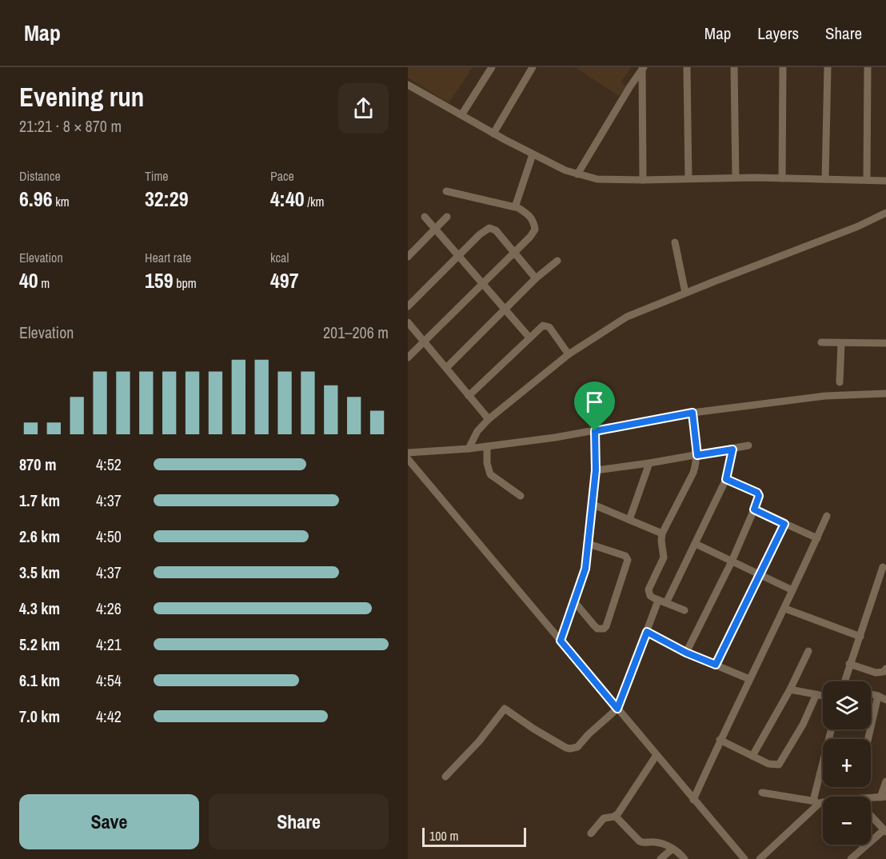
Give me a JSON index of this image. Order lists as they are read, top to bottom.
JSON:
{
  "scale_bar": "100 m",
  "page": {
    "header": "Map",
    "nav": ["Map", "Layers", "Share"],
    "heading": ["Evening run", "21:21 · 8 × 870 m"],
    "stats": [
      ["Distance", "6.96 km"],
      ["Time", "32:29"],
      ["Pace", "4:40 /km"],
      ["Elevation", "40 m"],
      ["Heart rate", "159 bpm"],
      ["kcal", "497"]
    ],
    "chart": ["Elevation", "201–206 m"],
    "list": [
      {
        "name": "870 m",
        "note": "4:52"
      },
      {
        "name": "1.7 km",
        "note": "4:37"
      },
      {
        "name": "2.6 km",
        "note": "4:50"
      },
      {
        "name": "3.5 km",
        "note": "4:37"
      },
      {
        "name": "4.3 km",
        "note": "4:26"
      },
      {
        "name": "5.2 km",
        "note": "4:21"
      },
      {
        "name": "6.1 km",
        "note": "4:54"
      },
      {
        "name": "7.0 km",
        "note": "4:42"
      }
    ],
    "map_buttons": ["+", "−"],
    "buttons": ["Save", "Share"],
    "scale": "100 m"
  }
}
